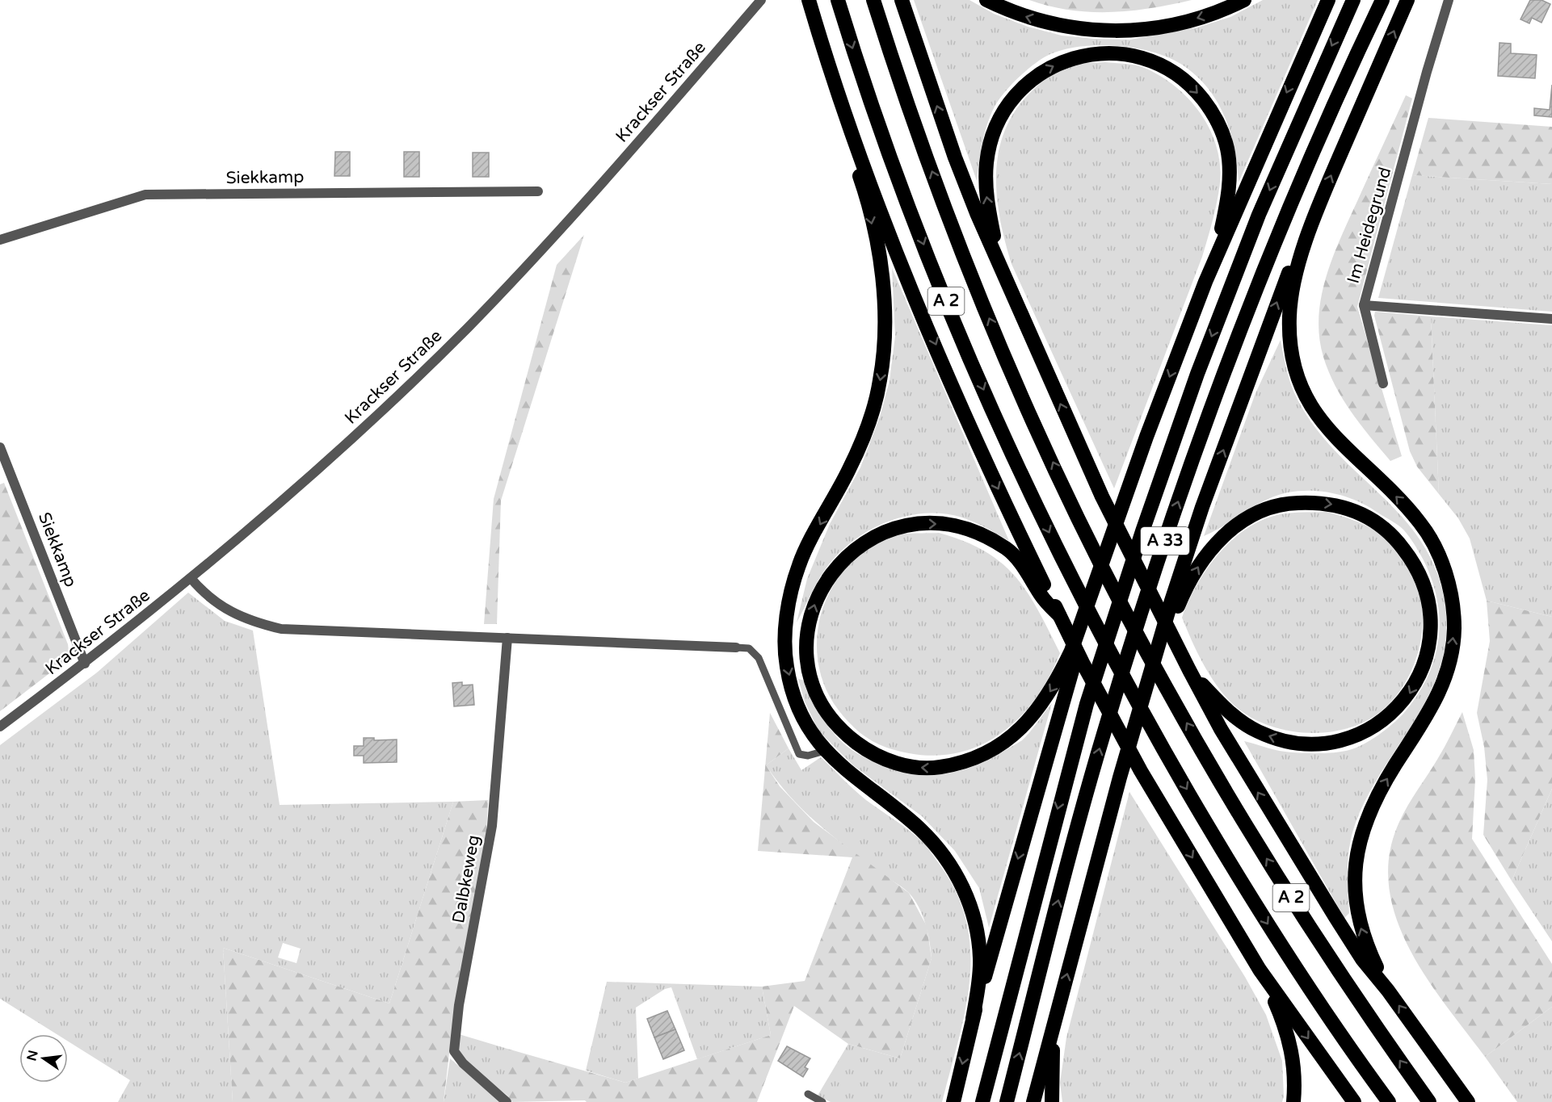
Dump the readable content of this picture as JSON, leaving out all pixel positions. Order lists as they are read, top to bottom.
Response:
{
  "streets": {
    "highway": ["A 2", "A 33"],
    "street": [
      "Krackser Straße",
      "Siekkamp",
      "Im Heidegrund",
      "Dalbkeweg"
    ]
  },
  "crossings": [
    ["Krackser Straße", "Siekkamp"]
  ],
  "north": "left"
}
